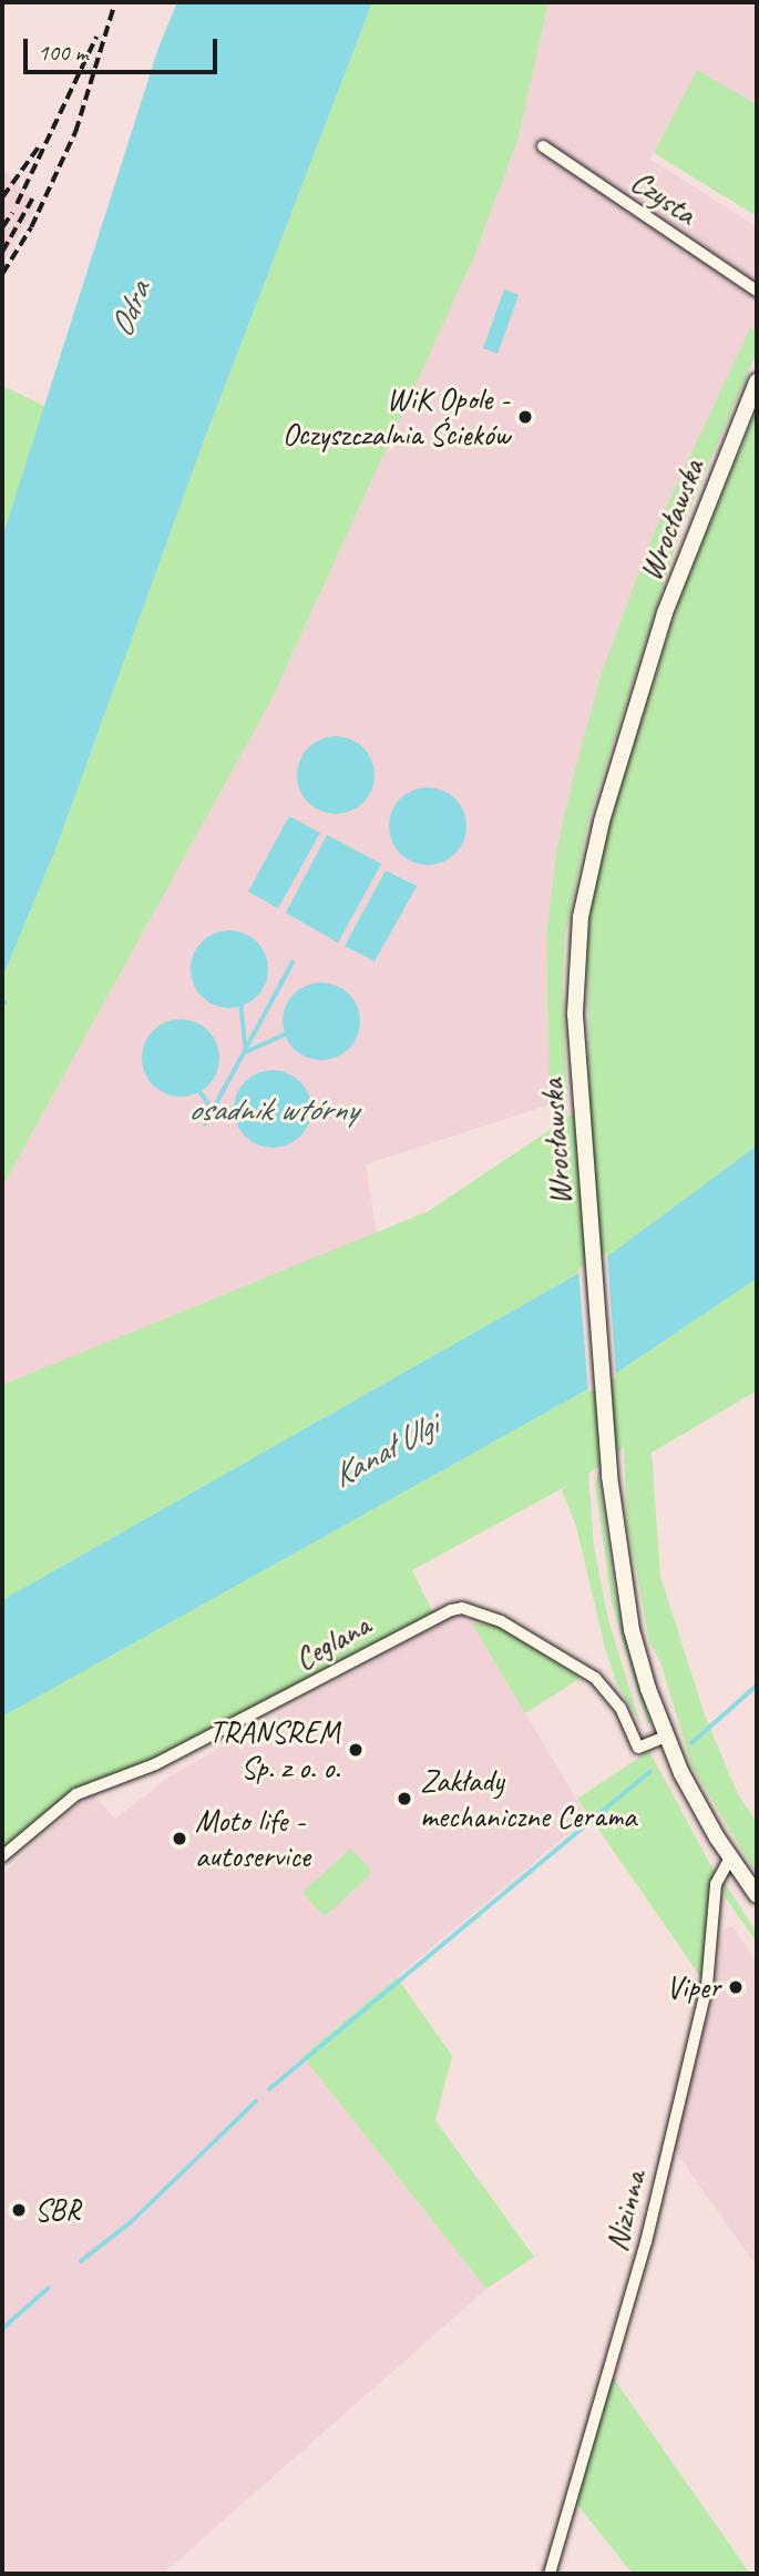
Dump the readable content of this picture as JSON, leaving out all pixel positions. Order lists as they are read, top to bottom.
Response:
{
  "streets": {
    "main road": ["Wrocławska"],
    "street": ["Czysta", "Ceglana", "Nizinna"]
  },
  "crossings": [
    ["Wrocławska", "Ceglana"],
    ["Wrocławska", "Nizinna"]
  ],
  "water": ["Odra", "osadnik wtórny", "Kanał Ulgi"],
  "places": [
    "WiK Opole - Oczyszczalnia Ścieków",
    "TRANSREM Sp. z o. o.",
    "Zakłady mechaniczne Cerama",
    "Moto life - autoservice",
    "Viper",
    "SBR"
  ],
  "scale_bar": "100 m"
}
